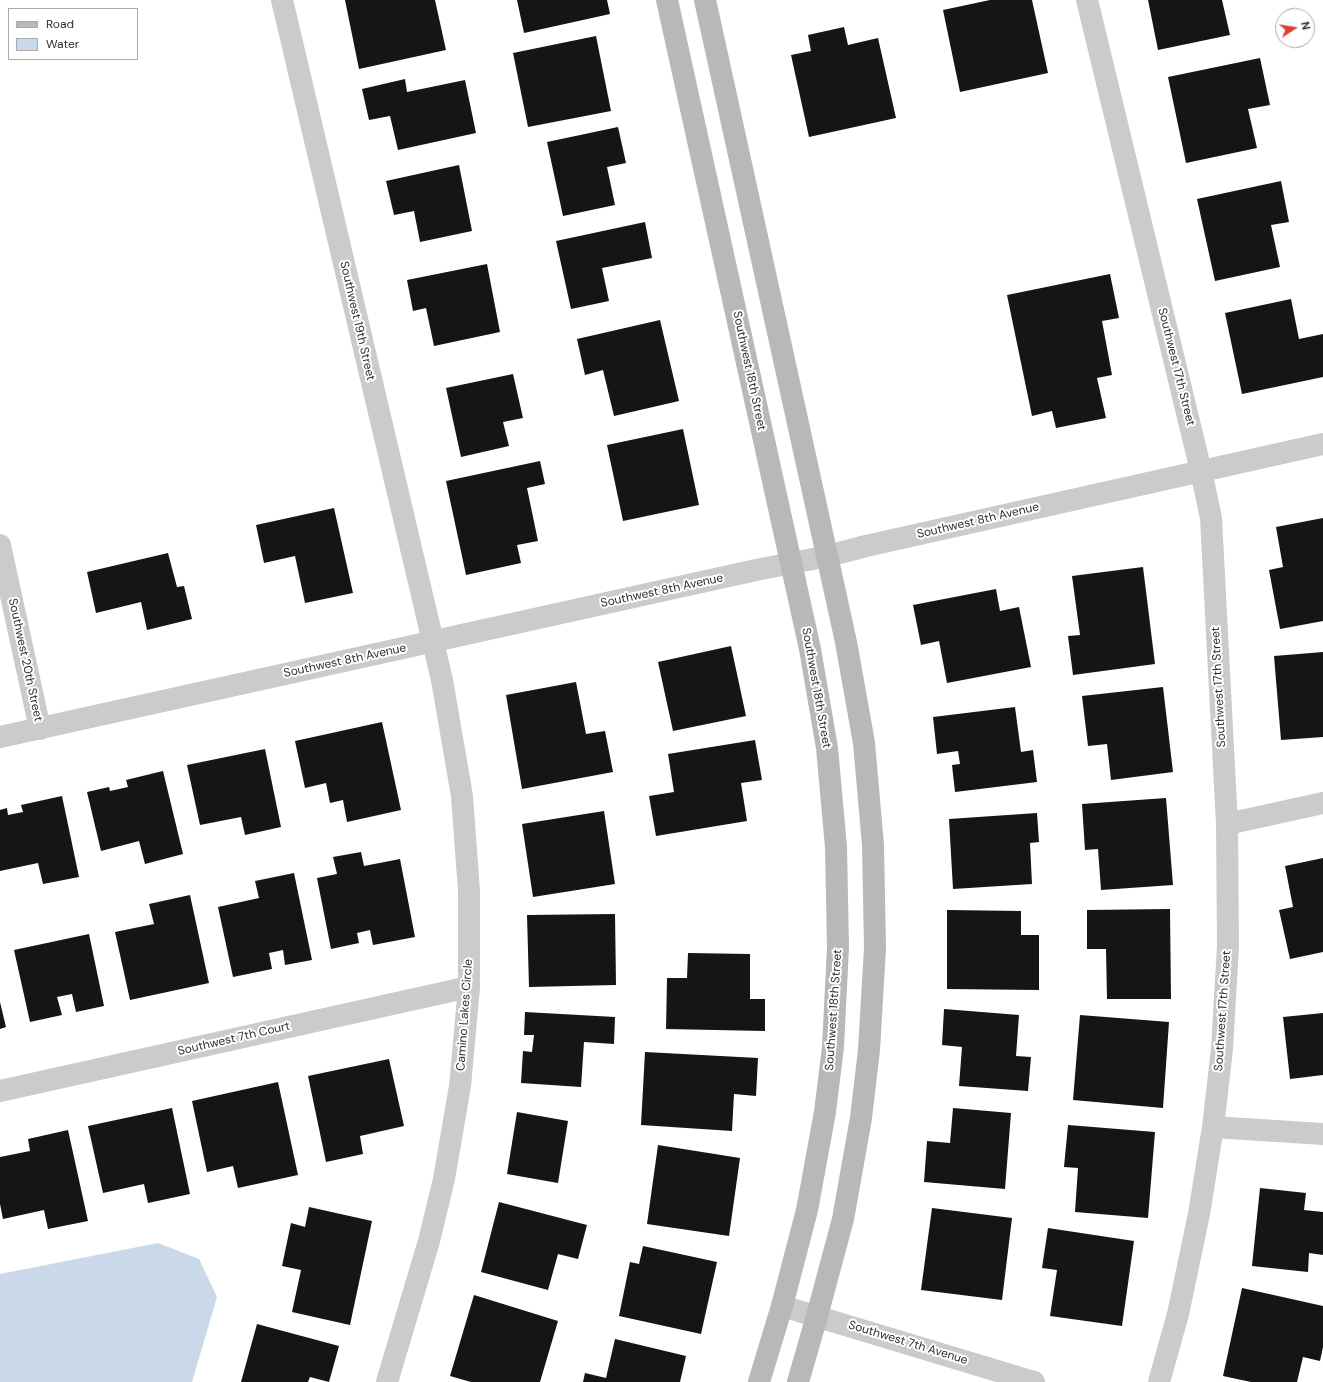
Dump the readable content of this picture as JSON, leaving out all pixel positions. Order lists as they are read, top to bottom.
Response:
{
  "streets": {
    "main road": ["Southwest 18th Street"],
    "street": [
      "Southwest 19th Street",
      "Southwest 17th Street",
      "Southwest 8th Avenue",
      "Southwest 20th Street",
      "Camino Lakes Circle",
      "Southwest 7th Court",
      "Southwest 7th Avenue"
    ]
  },
  "crossings": [
    ["Southwest 19th Street", "Southwest 8th Avenue"],
    ["Southwest 19th Street", "Camino Lakes Circle"],
    ["Southwest 17th Street", "Southwest 8th Avenue"],
    ["Southwest 18th Street", "Southwest 8th Avenue"],
    ["Southwest 18th Street", "Southwest 7th Avenue"],
    ["Southwest 8th Avenue", "Southwest 20th Street"],
    ["Southwest 8th Avenue", "Camino Lakes Circle"],
    ["Camino Lakes Circle", "Southwest 7th Court"]
  ],
  "legend": ["Road", "Water"],
  "north": "right"
}
